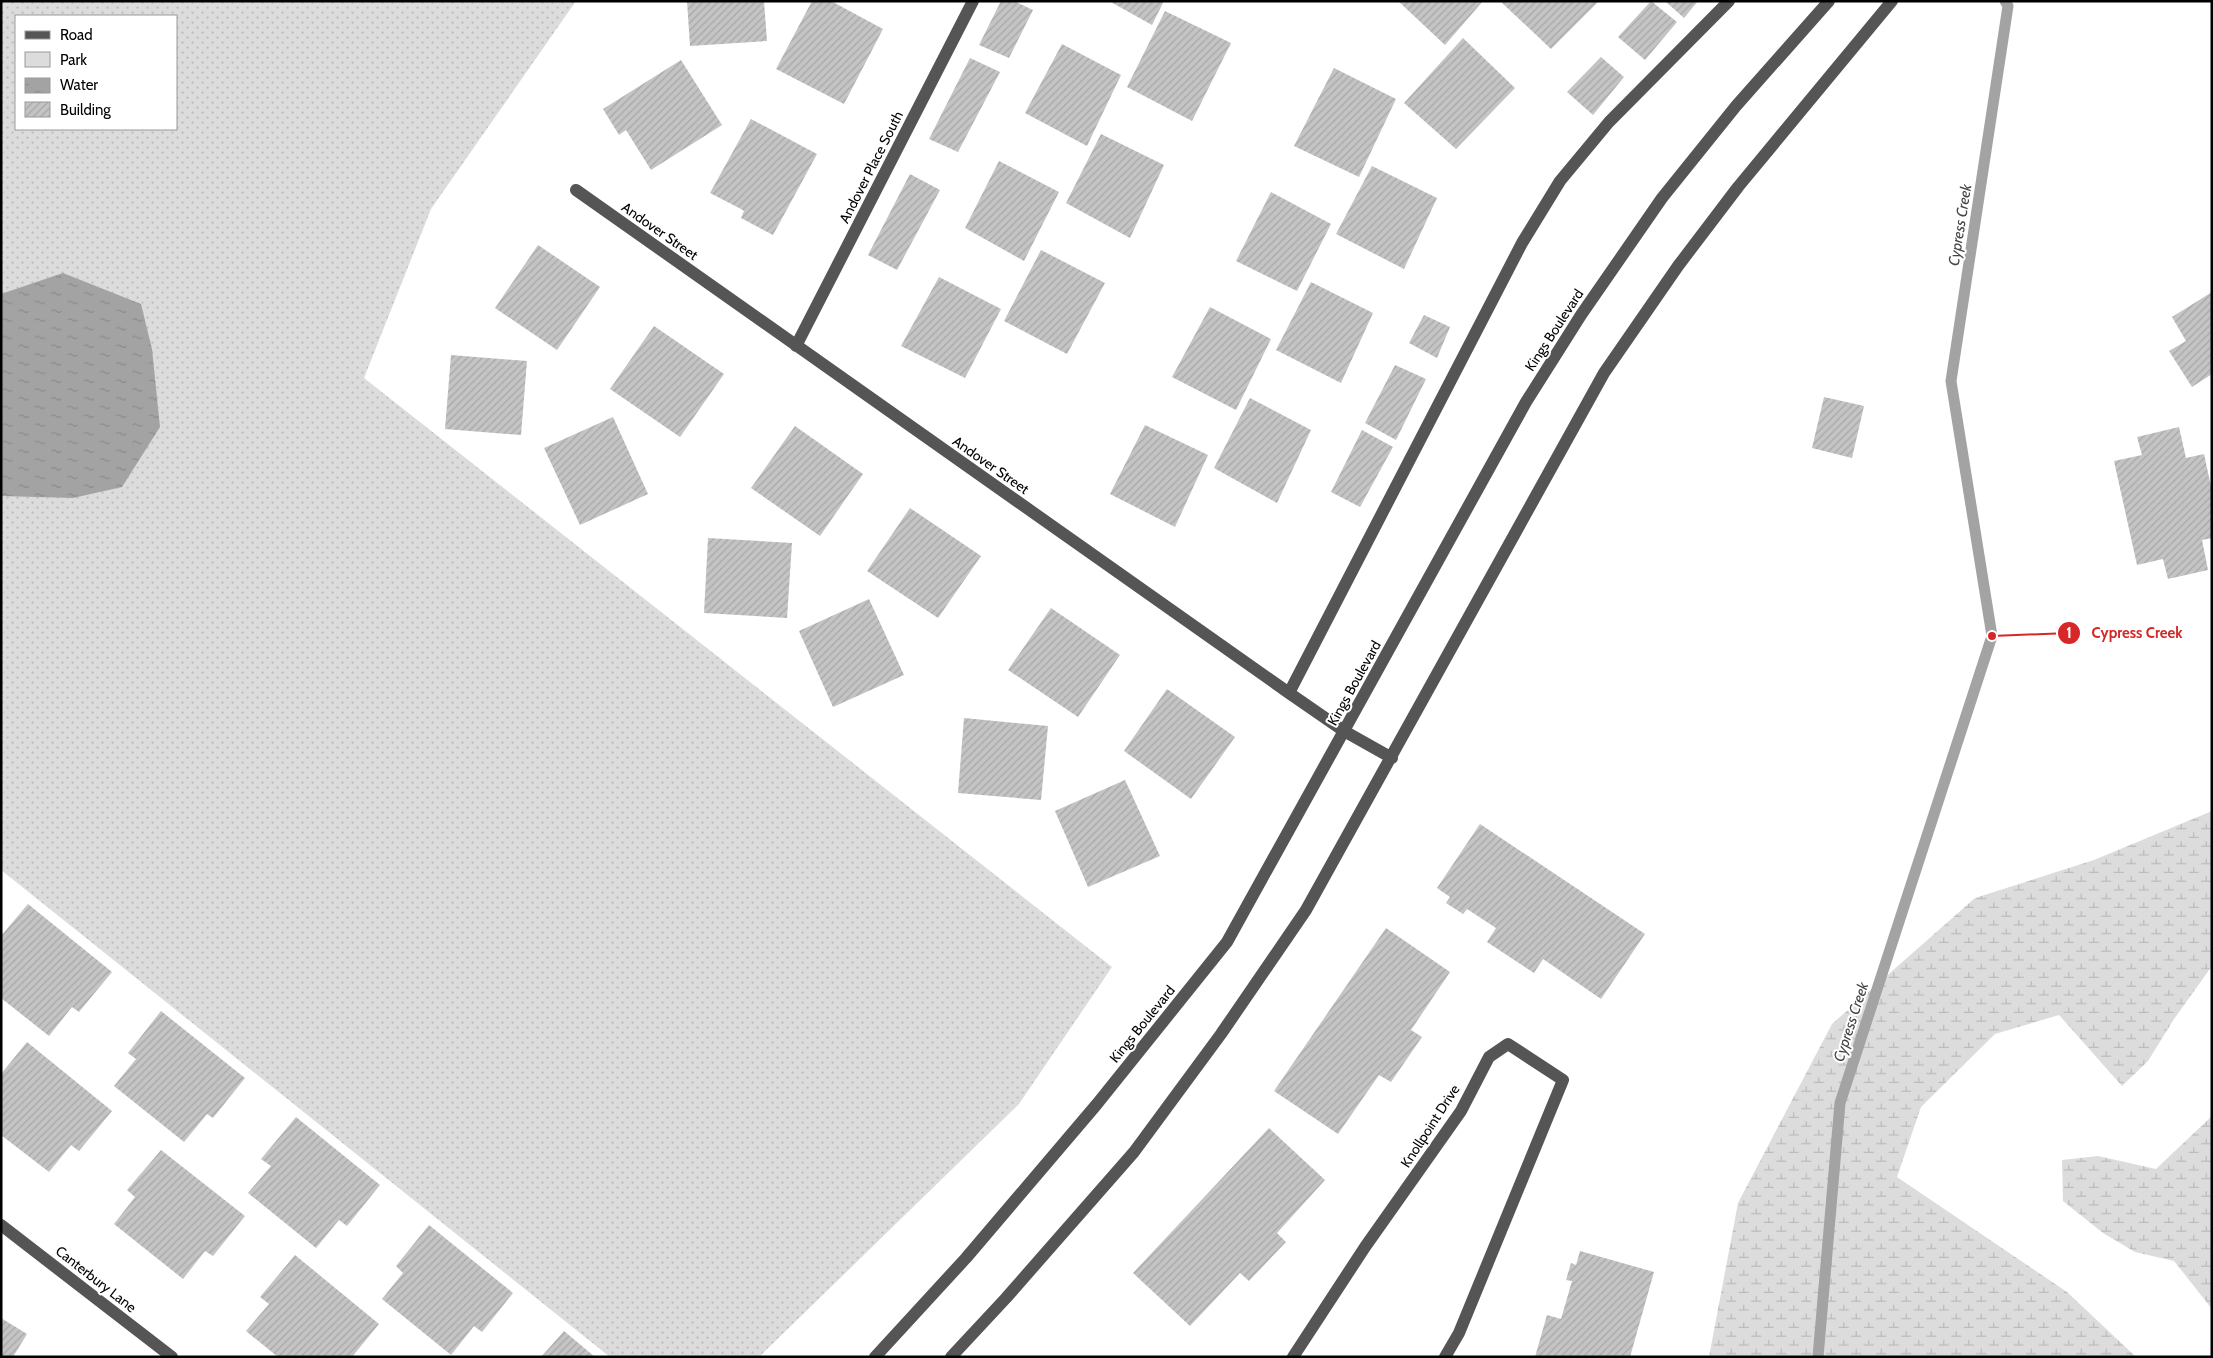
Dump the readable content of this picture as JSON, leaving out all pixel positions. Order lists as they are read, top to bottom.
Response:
{
  "streets": {
    "street": [
      "Andover Place South",
      "Andover Street",
      "Kings Boulevard",
      "Knollpoint Drive",
      "Canterbury Lane"
    ]
  },
  "crossings": [
    ["Andover Place South", "Andover Street"],
    ["Andover Street", "Kings Boulevard"]
  ],
  "water": ["Cypress Creek"],
  "places": ["Cypress Creek"],
  "legend": [
    "Road",
    "Park",
    "Water",
    "Building"
  ]
}
